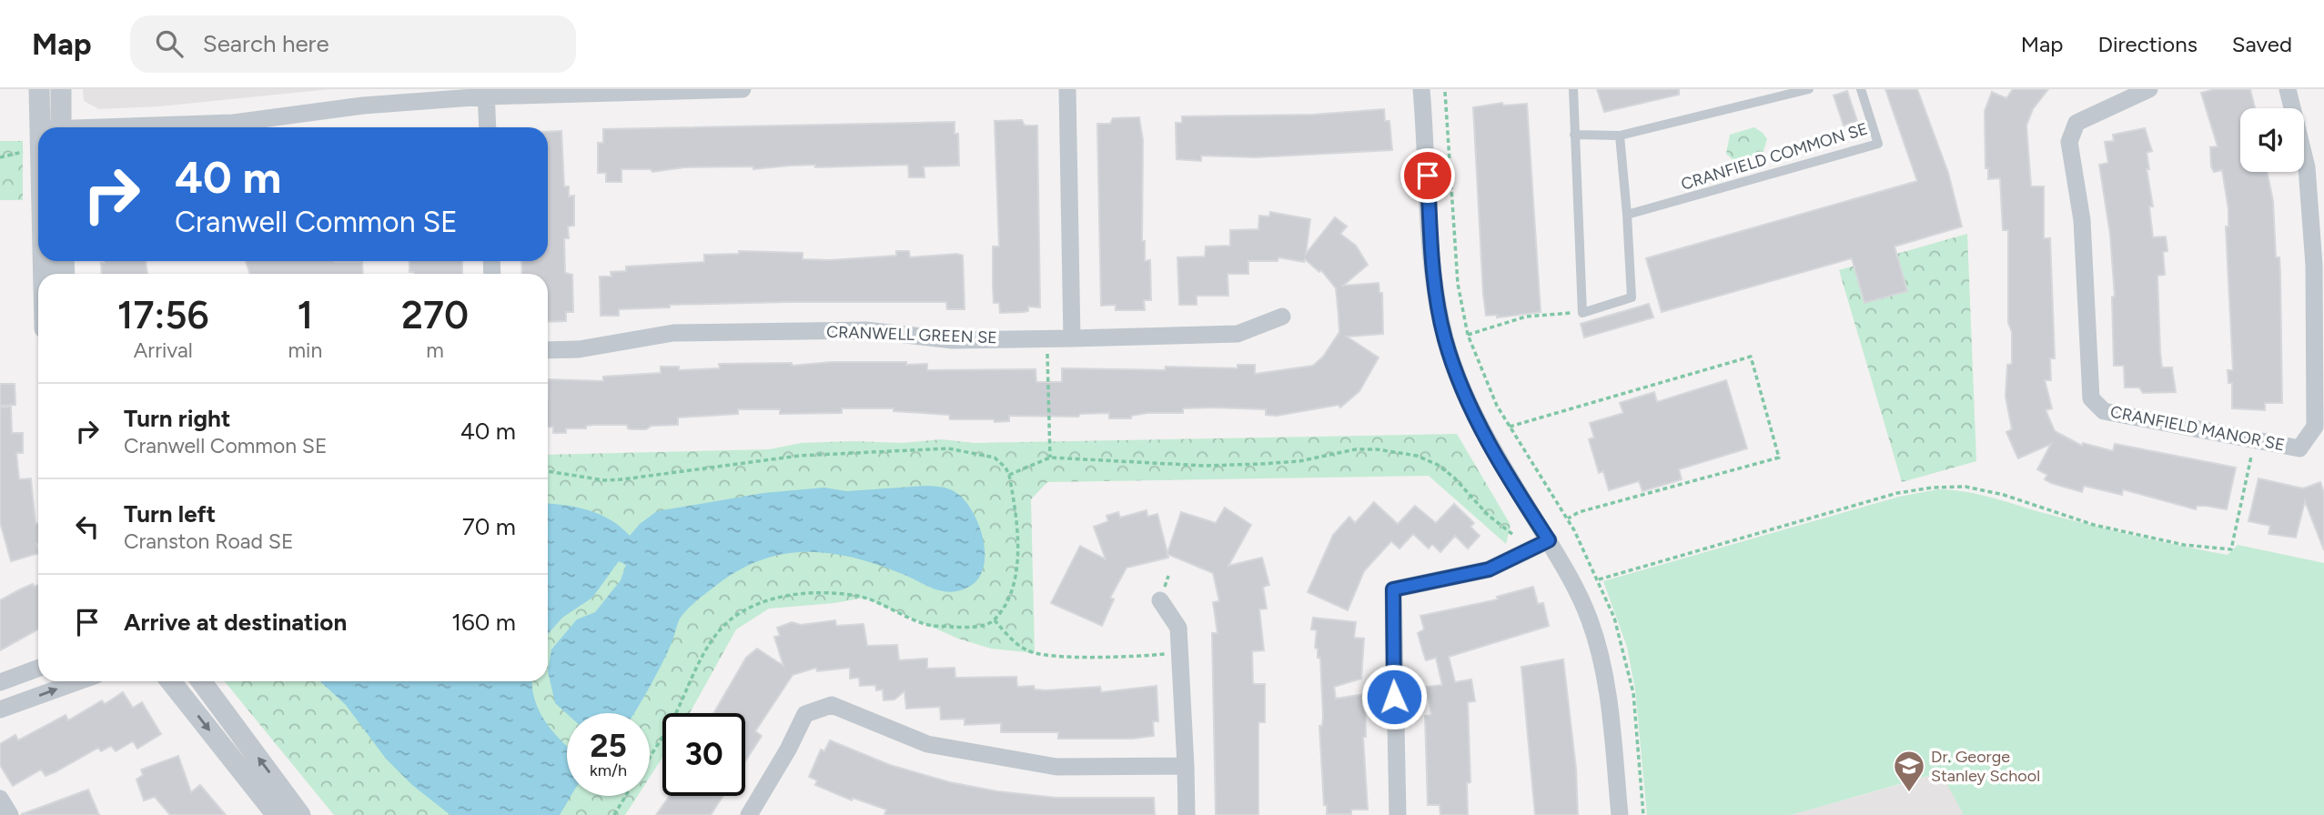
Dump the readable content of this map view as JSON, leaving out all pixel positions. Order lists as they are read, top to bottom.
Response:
{
  "streets": {
    "street": ["CRANWELL GREEN SE", "CRANFIELD MANOR SE"],
    "lane": ["CRANFIELD COMMON SE"]
  },
  "places": {
    "school or university": ["Dr. George Stanley School"]
  },
  "page": {
    "header": "Map",
    "search": "Search here",
    "nav": ["Map", "Directions", "Saved"],
    "turn": ["40 m", "Cranwell Common SE"],
    "eta": [
      "17:56",
      "Arrival",
      "1",
      "min",
      "270",
      "m"
    ],
    "list": [
      {
        "name": "Turn right",
        "note": "Cranwell Common SE",
        "value": "40 m"
      },
      {
        "name": "Turn left",
        "note": "Cranston Road SE",
        "value": "70 m"
      },
      {
        "name": "Arrive at destination",
        "value": "160 m"
      }
    ],
    "speed": "25 km/h",
    "limit": "30"
  }
}
